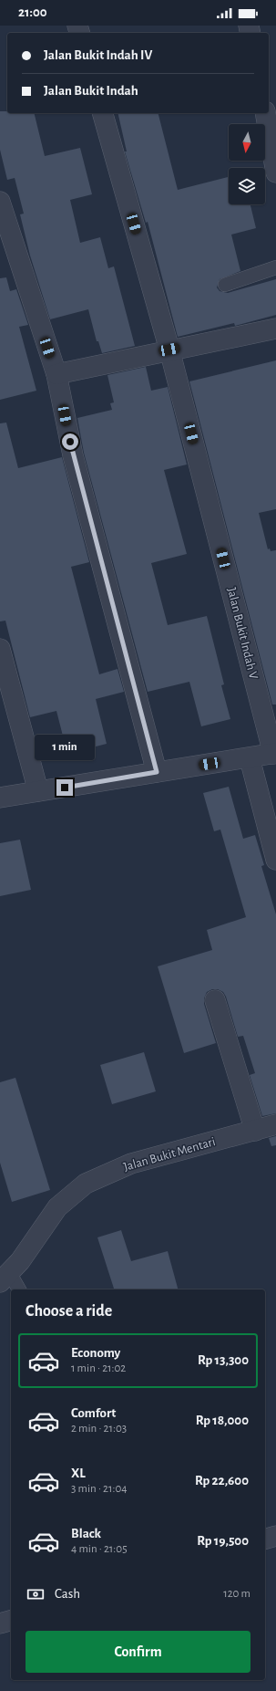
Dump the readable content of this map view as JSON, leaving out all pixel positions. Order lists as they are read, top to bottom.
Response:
{
  "streets": {
    "street": ["Jalan Bukit Indah V", "Jalan Bukit Mentari"]
  },
  "north": "bottom",
  "page": {
    "status": "21:00",
    "banner": ["Jalan Bukit Indah IV", "Jalan Bukit Indah"],
    "bubble": "1 min",
    "heading": "Choose a ride",
    "list": [
      {
        "name": "Economy",
        "note": "1 min · 21:02",
        "value": "Rp 13,300"
      },
      {
        "name": "Comfort",
        "note": "2 min · 21:03",
        "value": "Rp 18,000"
      },
      {
        "name": "XL",
        "note": "3 min · 21:04",
        "value": "Rp 22,600"
      },
      {
        "name": "Black",
        "note": "4 min · 21:05",
        "value": "Rp 19,500"
      }
    ],
    "pay": ["Cash", "120 m"],
    "buttons": "Confirm"
  }
}
